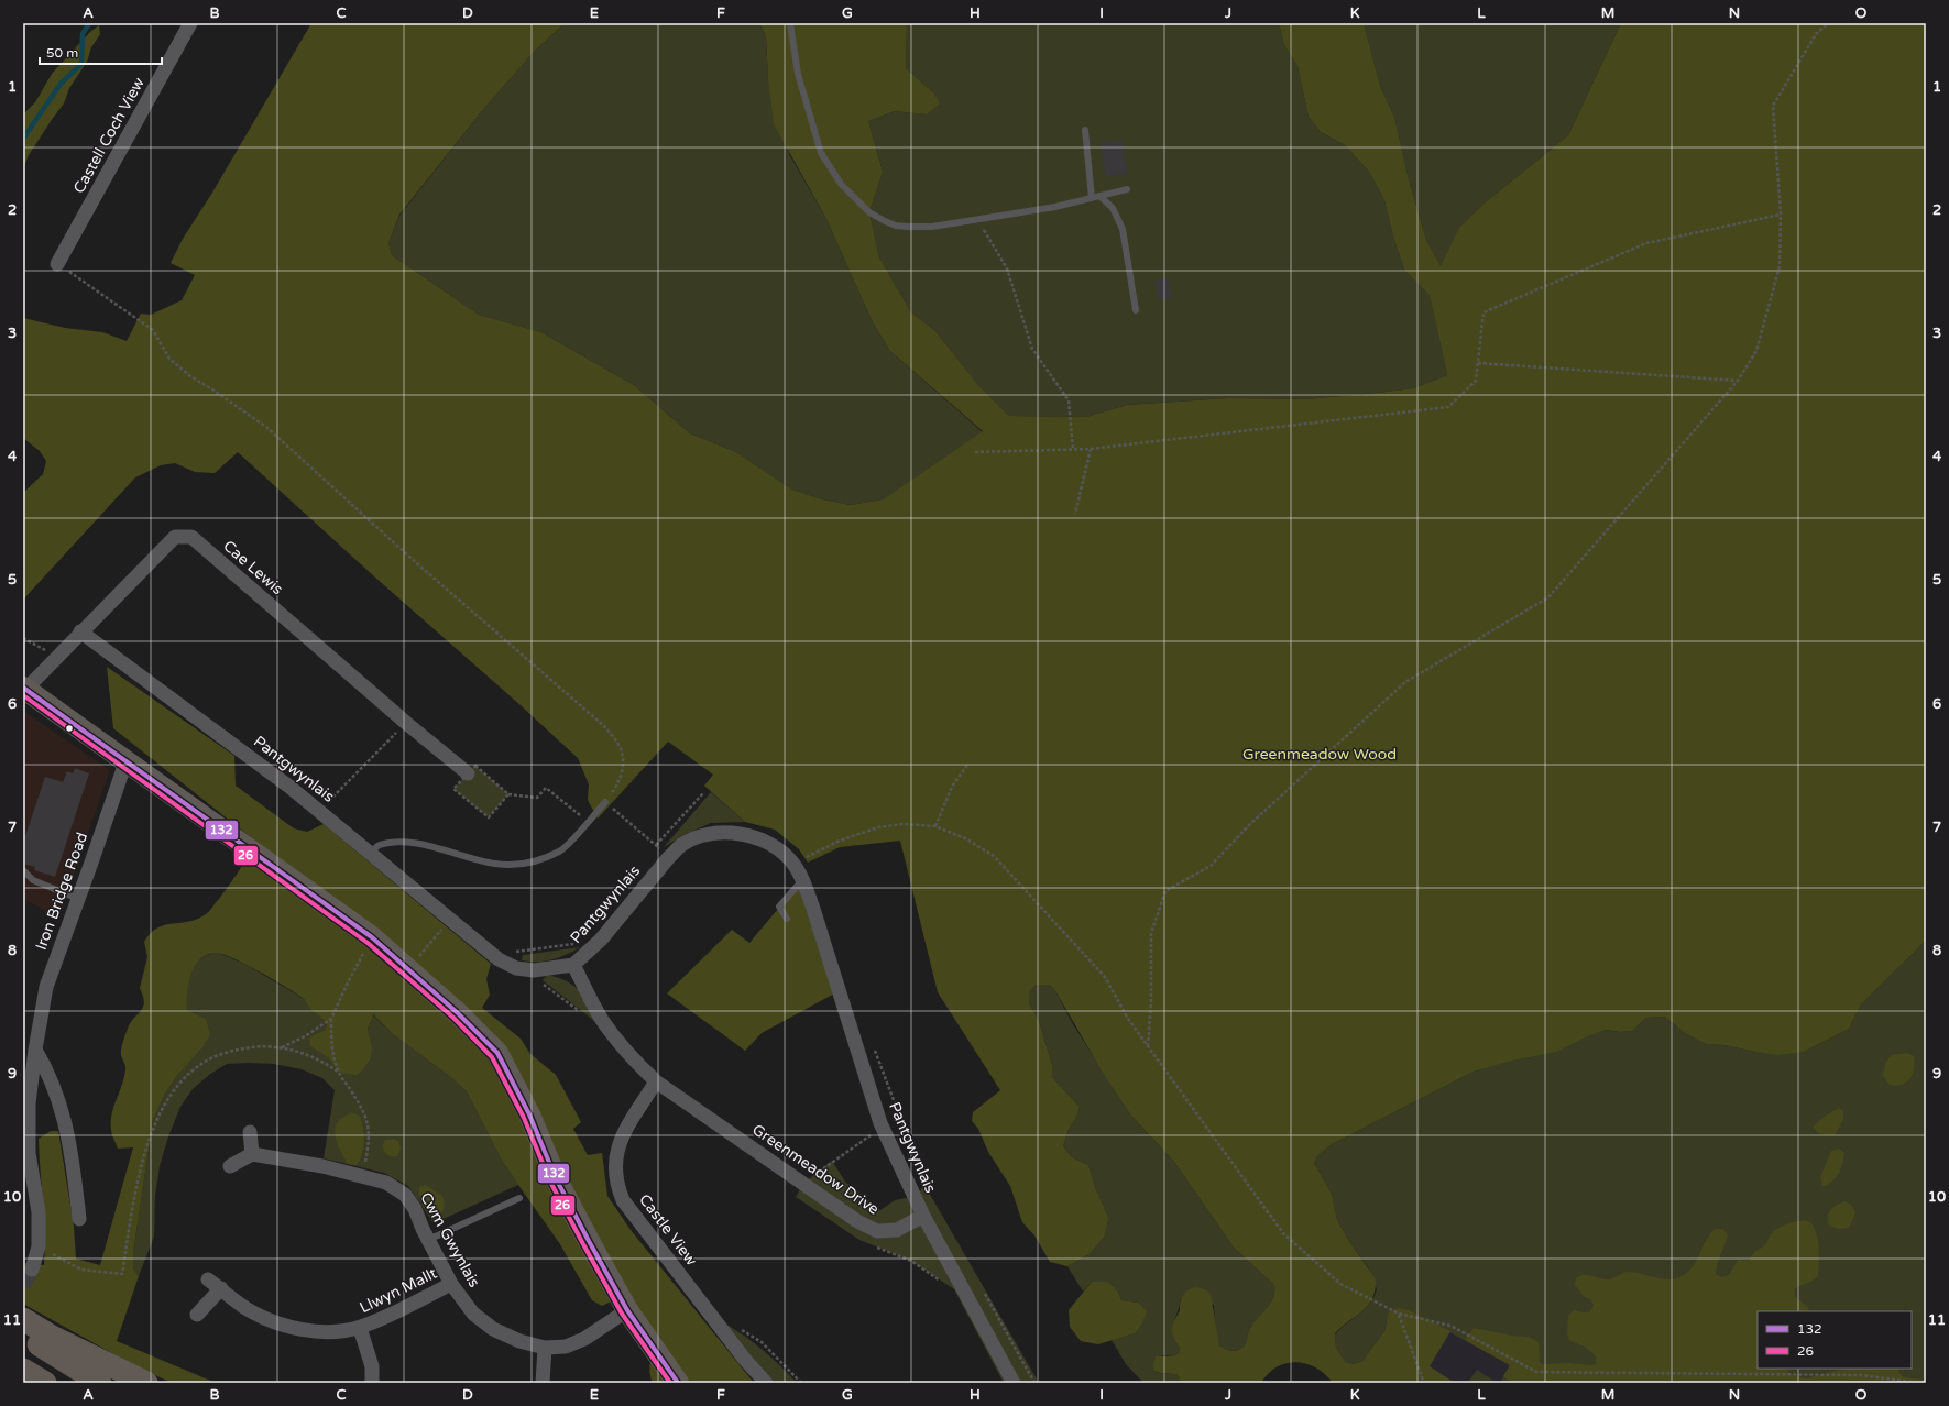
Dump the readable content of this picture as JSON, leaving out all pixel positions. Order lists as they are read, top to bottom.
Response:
{
  "streets": {
    "street": [
      "Castell Coch View",
      "Cae Lewis",
      "Pantgwynlais",
      "Iron Bridge Road",
      "Greenmeadow Drive",
      "Castle View",
      "Cwm Gwynlais",
      "Llwyn Mallt"
    ]
  },
  "crossings": [
    ["Cae Lewis", "Pantgwynlais"],
    ["Pantgwynlais", "Greenmeadow Drive"],
    ["Greenmeadow Drive", "Castle View"],
    ["Cwm Gwynlais", "Llwyn Mallt"]
  ],
  "parks": ["Greenmeadow Wood"],
  "lines": ["transit line 132", "transit line 26"],
  "legend": ["132", "26"],
  "scale_bar": "50 m",
  "grid": {
    "columns": [
      "A",
      "B",
      "C",
      "D",
      "E",
      "F",
      "G",
      "H",
      "I",
      "J",
      "K",
      "L",
      "M",
      "N",
      "O"
    ],
    "rows": [
      "1",
      "2",
      "3",
      "4",
      "5",
      "6",
      "7",
      "8",
      "9",
      "10",
      "11"
    ]
  }
}
